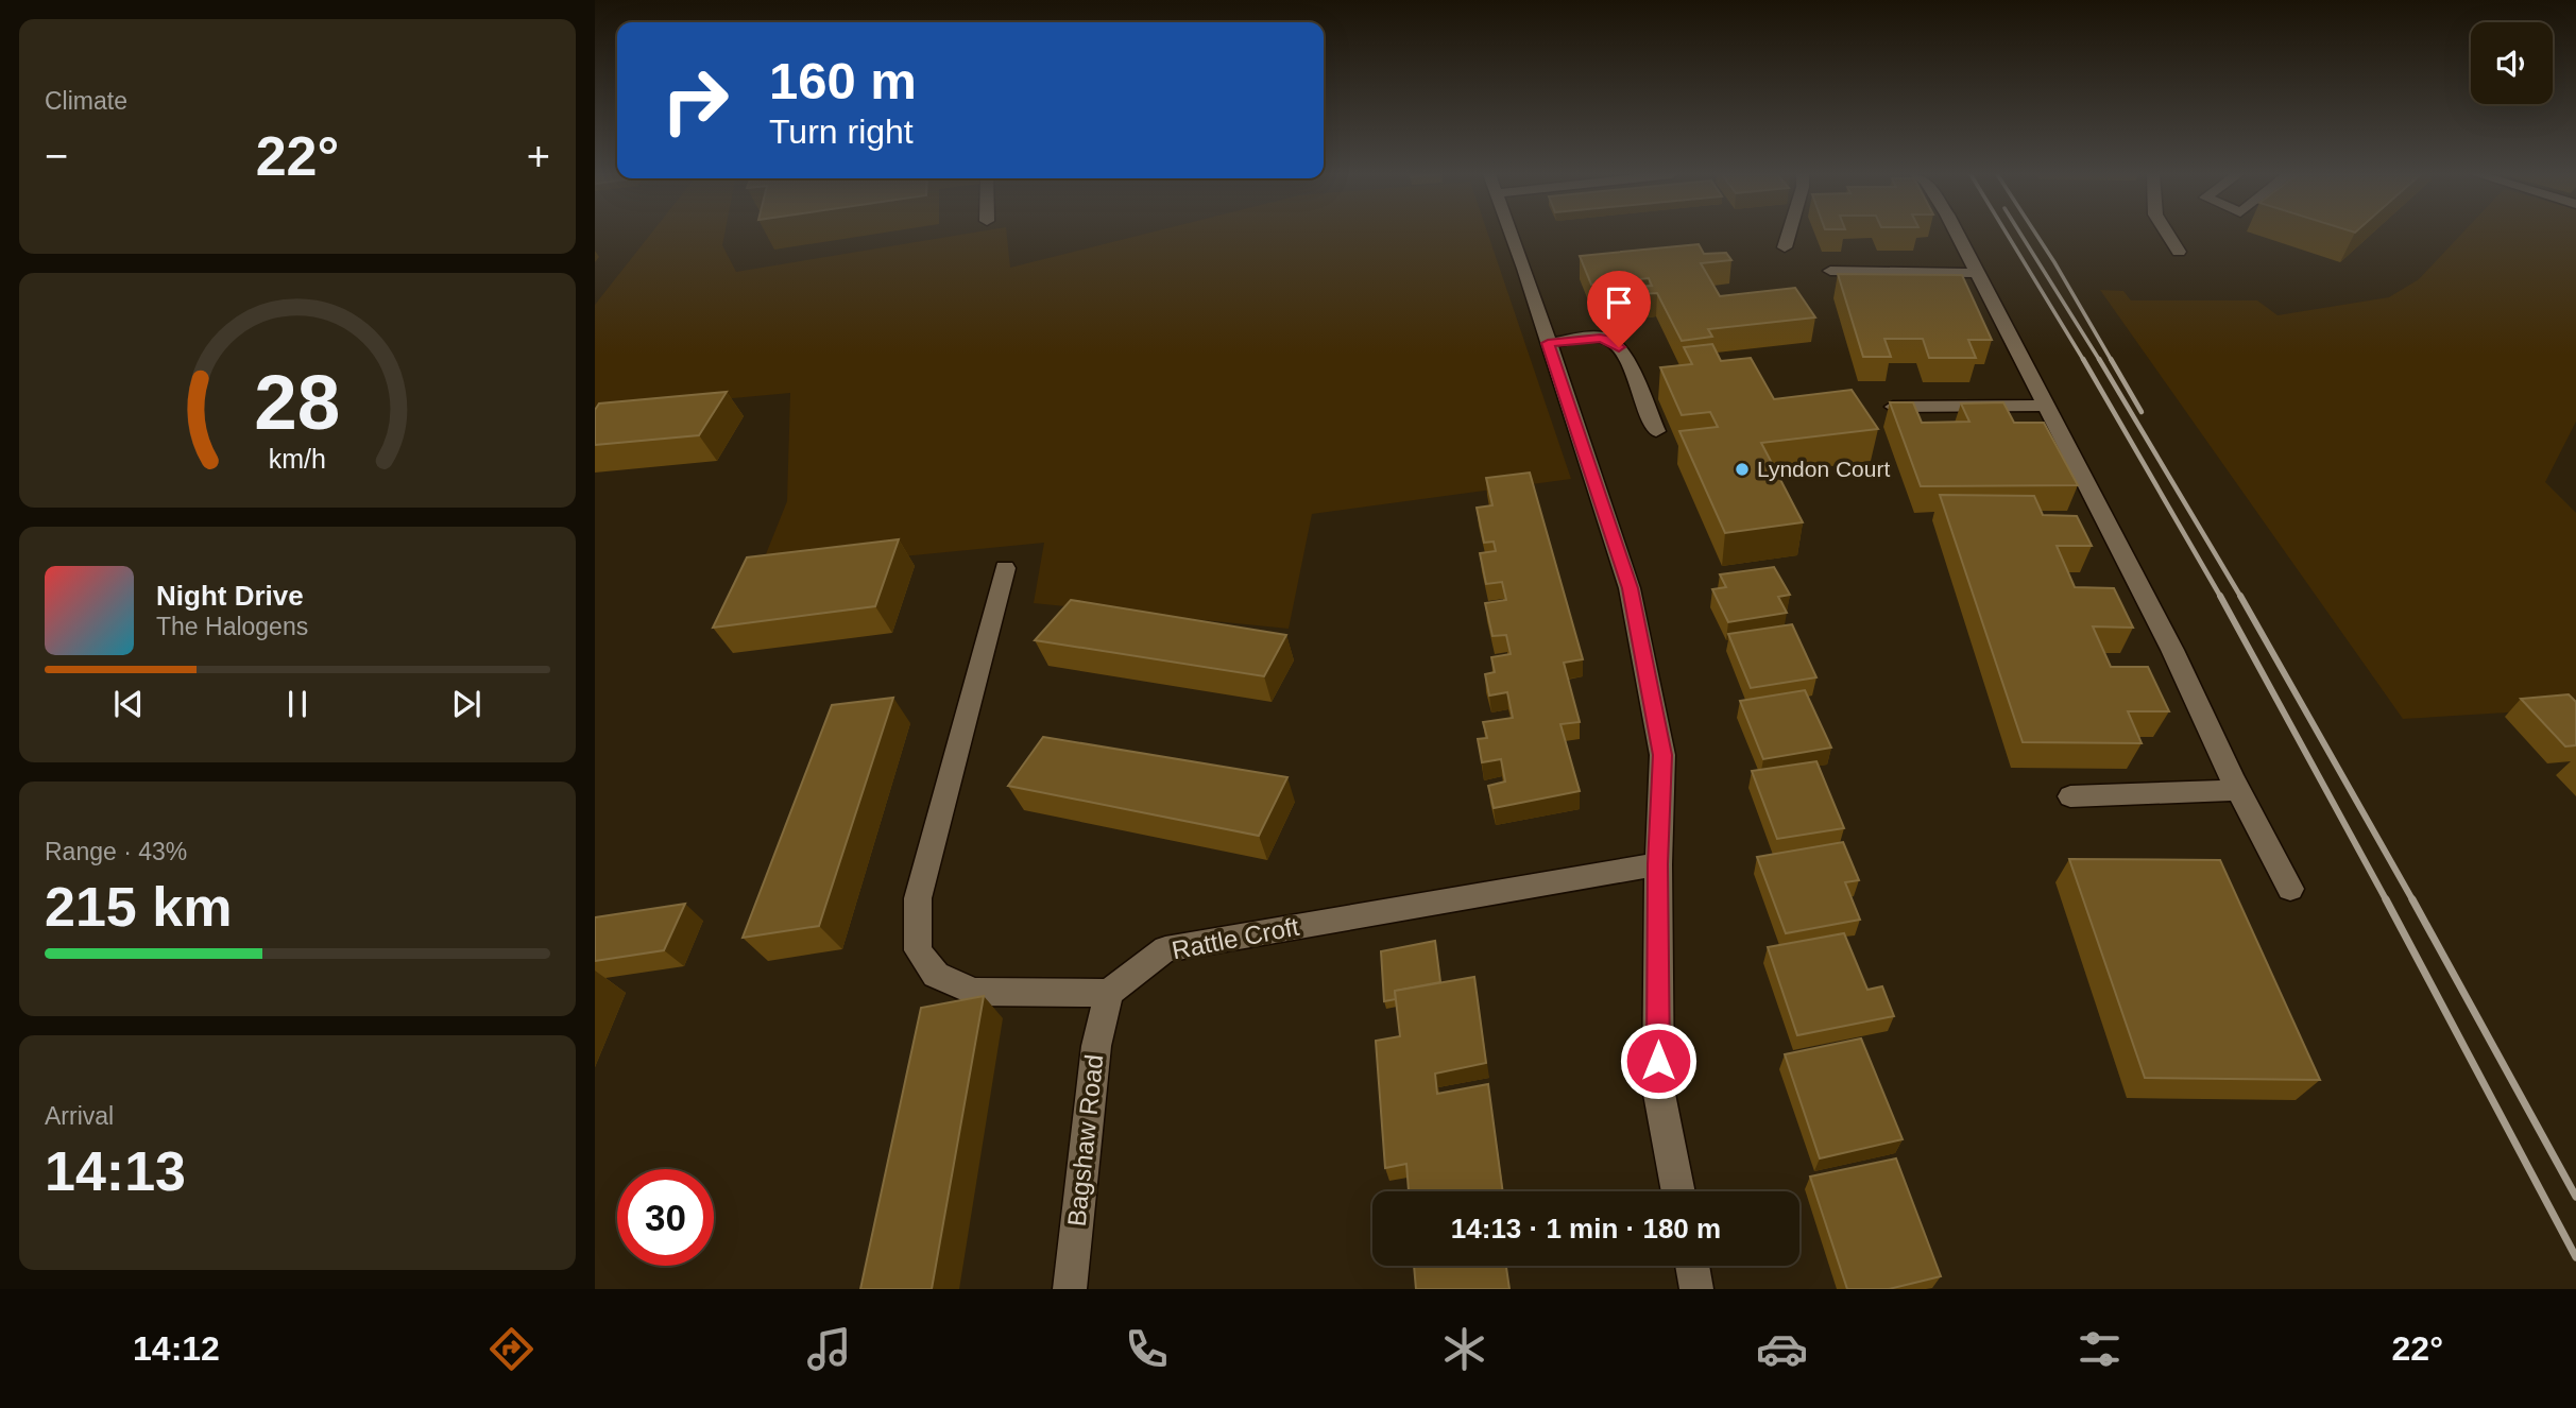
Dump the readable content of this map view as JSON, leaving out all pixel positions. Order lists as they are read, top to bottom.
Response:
{
  "streets": {
    "street": ["Rattle Croft", "Bagshaw Road"]
  },
  "crossings": [
    ["Rattle Croft", "Bagshaw Road"]
  ],
  "places": ["Lyndon Court"],
  "page": {
    "tile": [
      "Climate",
      ["Range · 43%", "215 km"],
      ["Arrival", "14:13"]
    ],
    "turn": ["160 m", "Turn right"],
    "heat": ["−", "22°", "+"],
    "song": ["Night Drive", "The Halogens"],
    "limit": "30",
    "trip": "14:13 · 1 min · 180 m",
    "tabs": ["14:12", "22°"],
    "gauge": ["28", "km/h"]
  }
}
